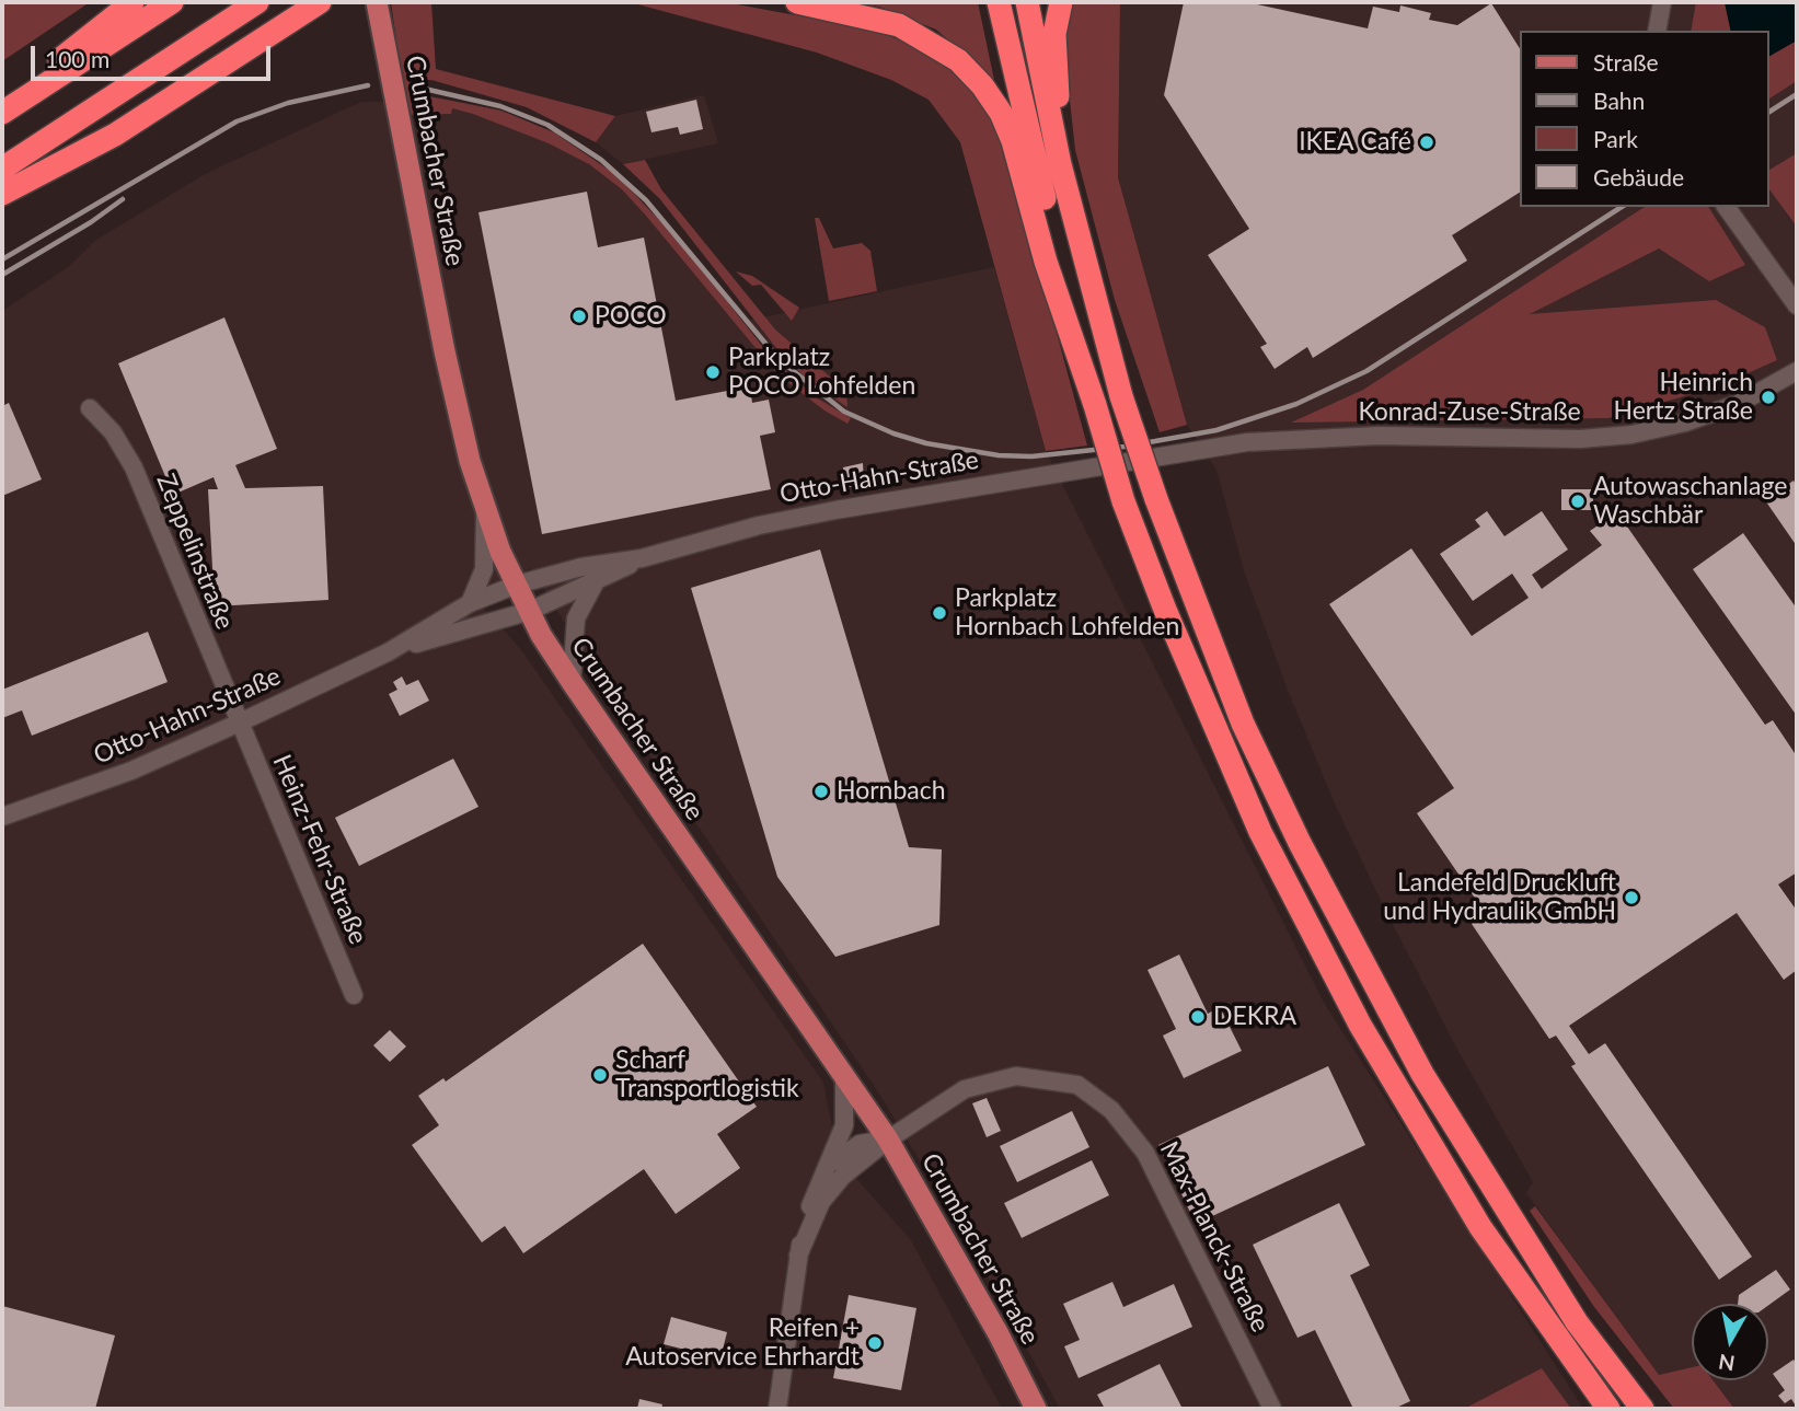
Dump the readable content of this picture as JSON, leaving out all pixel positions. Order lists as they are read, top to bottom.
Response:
{
  "streets": {
    "main road": ["Crumbacher Straße"],
    "street": [
      "Konrad-Zuse-Straße",
      "Otto-Hahn-Straße",
      "Zeppelinstraße",
      "Heinz-Fehr-Straße",
      "Max-Planck-Straße"
    ]
  },
  "crossings": [
    ["Crumbacher Straße", "Otto-Hahn-Straße"],
    ["Crumbacher Straße", "Max-Planck-Straße"],
    ["Konrad-Zuse-Straße", "Otto-Hahn-Straße"],
    ["Otto-Hahn-Straße", "Zeppelinstraße"],
    ["Otto-Hahn-Straße", "Heinz-Fehr-Straße"],
    ["Zeppelinstraße", "Heinz-Fehr-Straße"]
  ],
  "places": [
    "IKEA Café",
    "POCO",
    "Parkplatz POCO Lohfelden",
    "Heinrich Hertz Straße",
    "Autowaschanlage Waschbär",
    "Parkplatz Hornbach Lohfelden",
    "Hornbach",
    "Landefeld Druckluft und Hydraulik GmbH",
    "DEKRA",
    "Scharf Transportlogistik",
    "Reifen + Autoservice Ehrhardt"
  ],
  "legend": [
    "Straße",
    "Bahn",
    "Park",
    "Gebäude"
  ],
  "scale_bar": "100 m",
  "north": "bottom"
}
